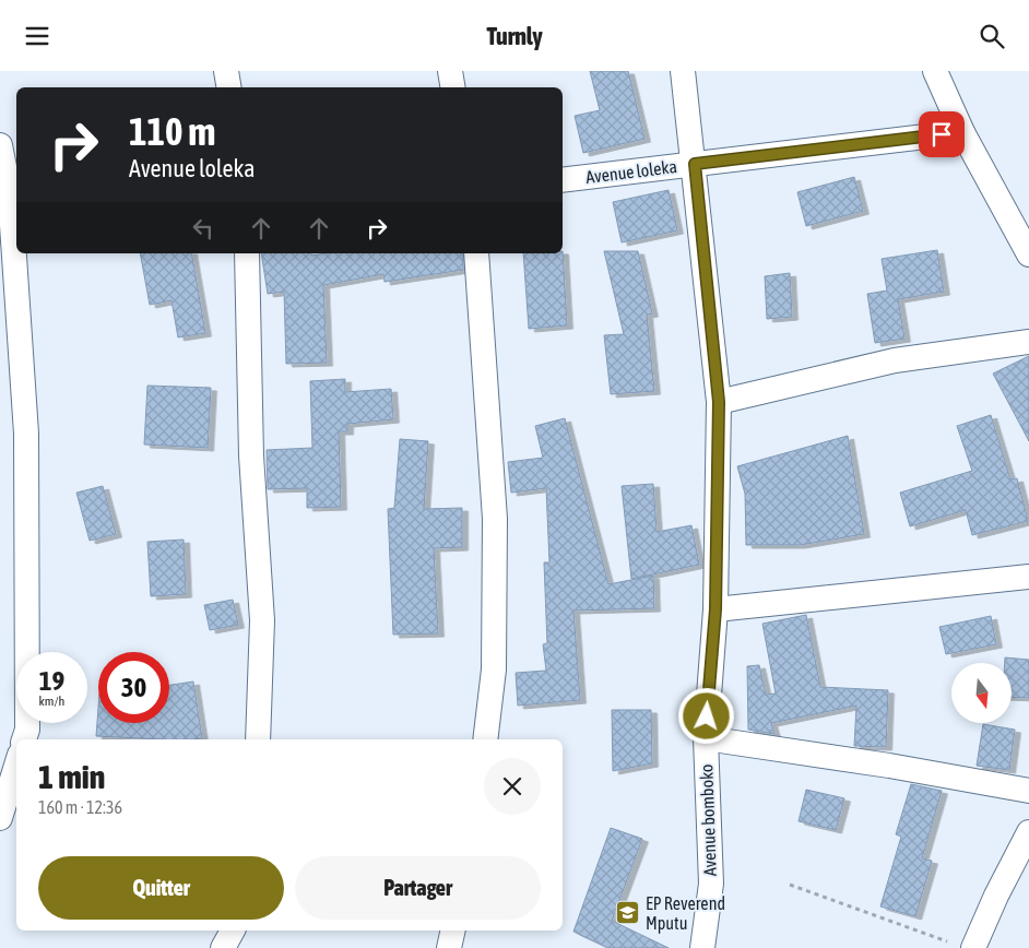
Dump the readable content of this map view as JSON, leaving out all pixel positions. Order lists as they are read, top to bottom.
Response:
{
  "streets": {
    "street": ["Avenue loleka", "Avenue bomboko"]
  },
  "crossings": [
    ["Avenue loleka", "Avenue bomboko"]
  ],
  "places": {
    "school or university": ["EP Reverend Mputu"]
  },
  "north": "bottom",
  "page": {
    "header": "Turnly",
    "turn": ["110 m", "Avenue loleka"],
    "speed": "19 km/h",
    "limit": "30",
    "heading": ["1 min", "160 m · 12:36"],
    "buttons": ["Quitter", "Partager"]
  }
}
